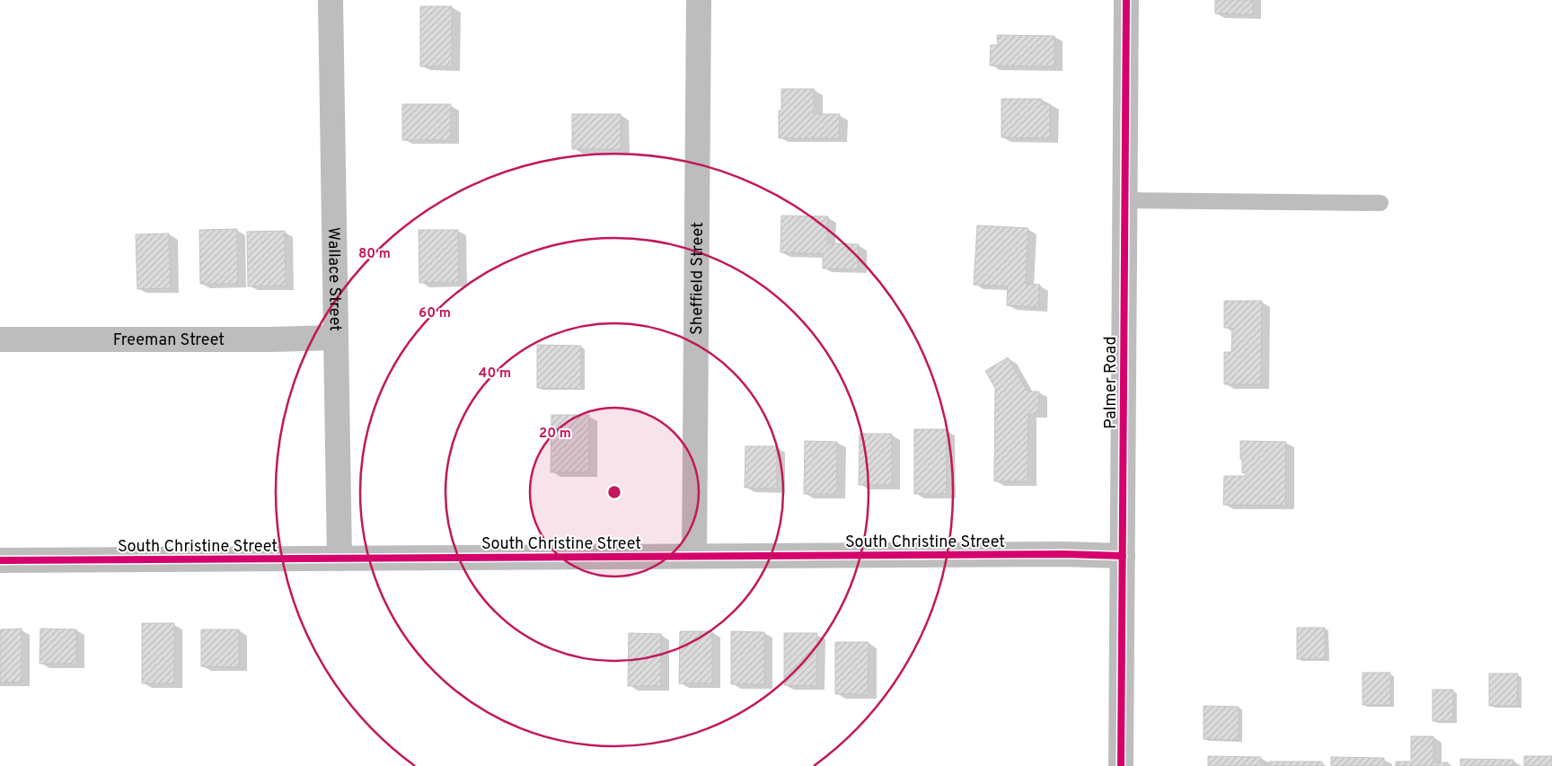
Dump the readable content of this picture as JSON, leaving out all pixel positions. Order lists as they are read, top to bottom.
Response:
{
  "streets": {
    "street": [
      "Sheffield Street",
      "Wallace Street",
      "Freeman Street",
      "Palmer Road",
      "South Christine Street"
    ]
  },
  "crossings": [
    ["Sheffield Street", "South Christine Street"],
    ["Wallace Street", "Freeman Street"],
    ["Wallace Street", "South Christine Street"],
    ["Palmer Road", "South Christine Street"]
  ],
  "rings": [
    "80 m",
    "60 m",
    "40 m",
    "20 m"
  ]
}
